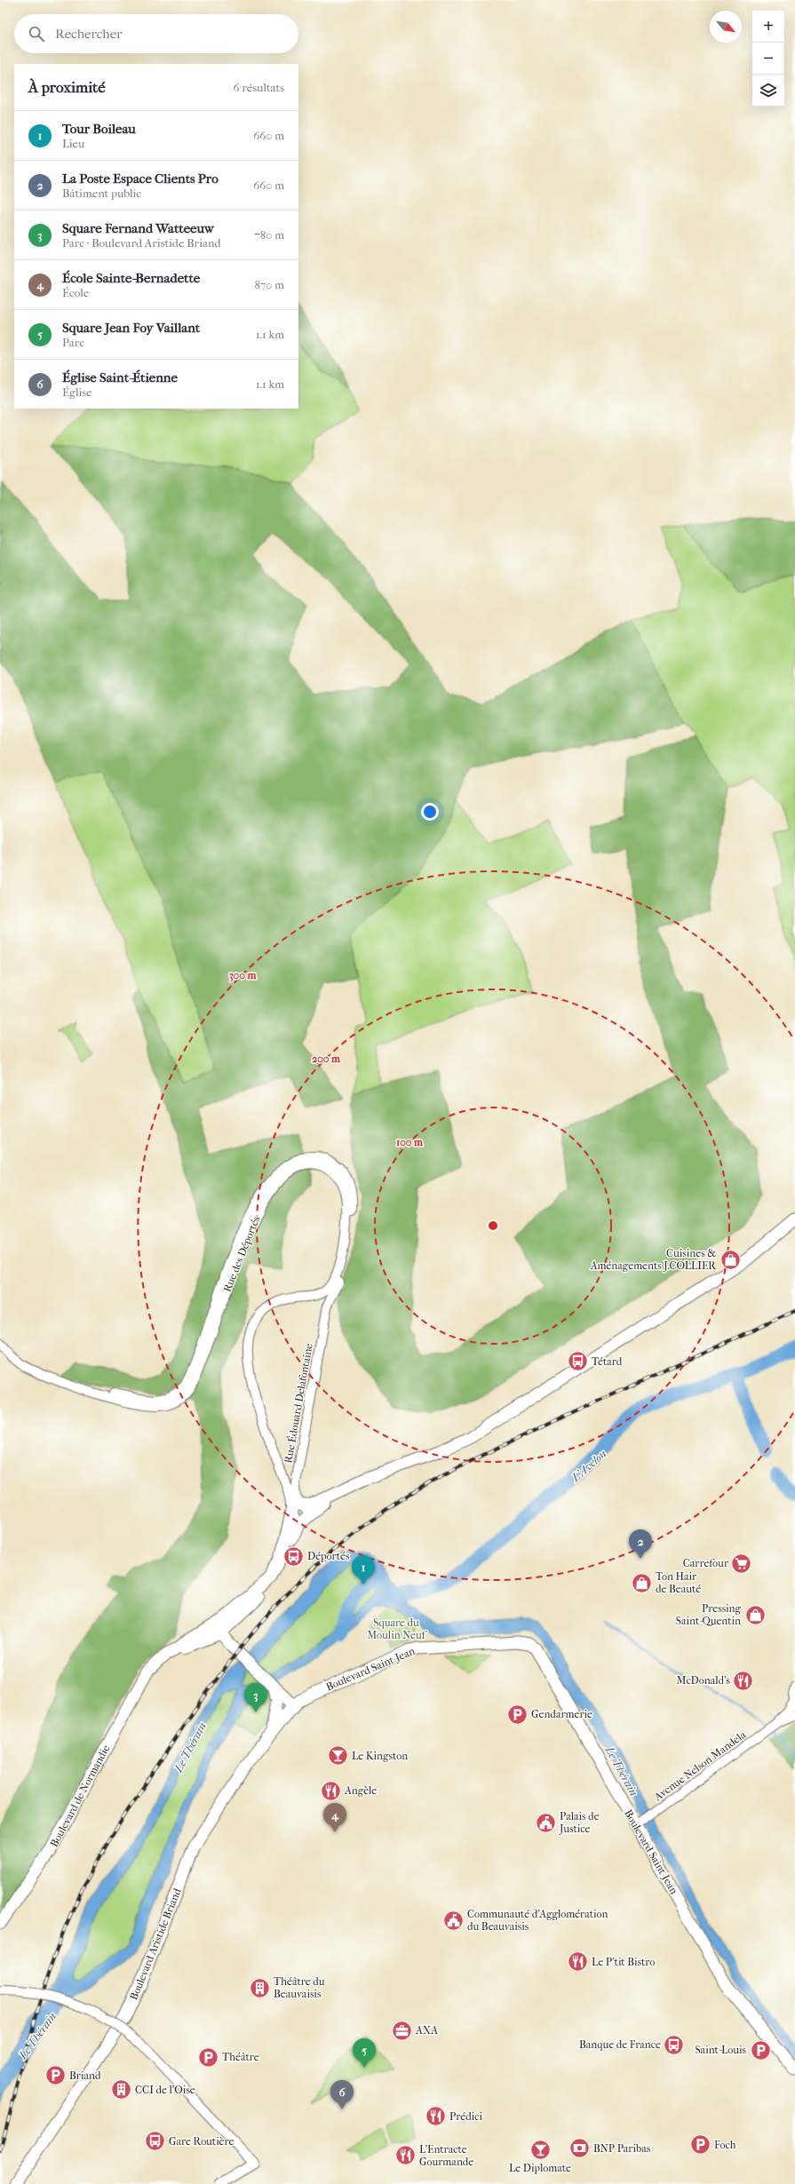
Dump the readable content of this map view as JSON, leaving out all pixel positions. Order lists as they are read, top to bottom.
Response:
{
  "streets": {
    "main road": [
      "Rue des Déportés",
      "Boulevard Saint-Jean",
      "Boulevard de Normandie",
      "Boulevard Aristide Briand"
    ],
    "street": ["Rue Édouard Delafontaine", "Avenue Nelson Mandela"]
  },
  "crossings": [
    ["Rue des Déportés", "Rue Édouard Delafontaine"],
    ["Rue des Déportés", "Boulevard de Normandie"],
    ["Boulevard Saint-Jean", "Avenue Nelson Mandela"],
    ["Boulevard Saint-Jean", "Boulevard Aristide Briand"]
  ],
  "water": ["L'Avelon", "Le Thérain"],
  "parks": ["Square du Moulin Neuf"],
  "places": {
    "shop": ["Cuisines & Aménagements J.COLLIER", "Ton Hair de Beauté", "Pressing Saint-Quentin"],
    "bus stop": [
      "Tétard",
      "Déportés",
      "Banque de France",
      "Gare Routière"
    ],
    "supermarket": ["Carrefour"],
    "restaurant": [
      "McDonald's",
      "Angèle",
      "Le P'tit Bistro",
      "Prédici",
      "L'Entracte Gourmande"
    ],
    "parking": [
      "Gendarmerie",
      "Saint-Louis",
      "Théâtre",
      "Briand",
      "Foch"
    ],
    "bar": ["Le Kingston", "Le Diplomate"],
    "public building": ["Palais de Justice", "Communauté d'Agglomération du Beauvaisis"],
    "building": ["Théâtre du Beauvaisis", "CCI de l'Oise"],
    "office": ["AXA"],
    "bank": ["BNP Paribas"]
  },
  "north": "bottom right",
  "page": {
    "map_buttons": ["+", "−"],
    "search": "Rechercher",
    "heading": ["À proximité", "6 résultats"],
    "list": [
      {
        "mark": "1",
        "name": "Tour Boileau",
        "note": "Lieu",
        "value": "660 m"
      },
      {
        "mark": "2",
        "name": "La Poste Espace Clients Pro",
        "note": "Bâtiment public",
        "value": "660 m"
      },
      {
        "mark": "3",
        "name": "Square Fernand Watteeuw",
        "note": "Parc · Boulevard Aristide Briand",
        "value": "780 m"
      },
      {
        "mark": "4",
        "name": "École Sainte-Bernadette",
        "note": "École",
        "value": "870 m"
      },
      {
        "mark": "5",
        "name": "Square Jean Foy Vaillant",
        "note": "Parc",
        "value": "1.1 km"
      },
      {
        "mark": "6",
        "name": "Église Saint-Étienne",
        "note": "Église",
        "value": "1.1 km"
      }
    ],
    "pins": [
      "2",
      "1",
      "3",
      "4",
      "5",
      "6"
    ]
  },
  "rings": ["300 m", "200 m", "100 m"]
}
